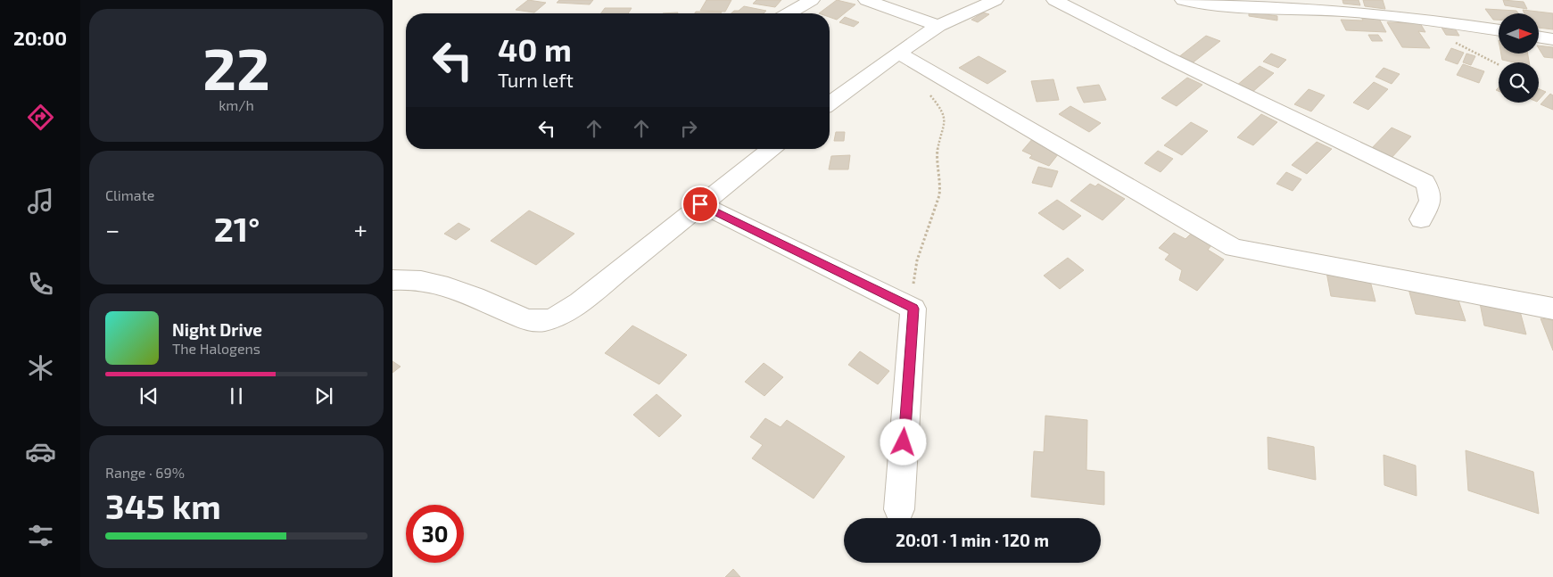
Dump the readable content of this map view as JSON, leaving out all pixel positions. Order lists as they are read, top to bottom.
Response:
{
  "north": "right",
  "page": {
    "tabs": "20:00",
    "tile": [
      ["22", "km/h"],
      "Climate",
      ["Range · 69%", "345 km"]
    ],
    "turn": ["40 m", "Turn left"],
    "heat": ["−", "21°", "+"],
    "song": ["Night Drive", "The Halogens"],
    "limit": "30",
    "trip": "20:01 · 1 min · 120 m"
  }
}
